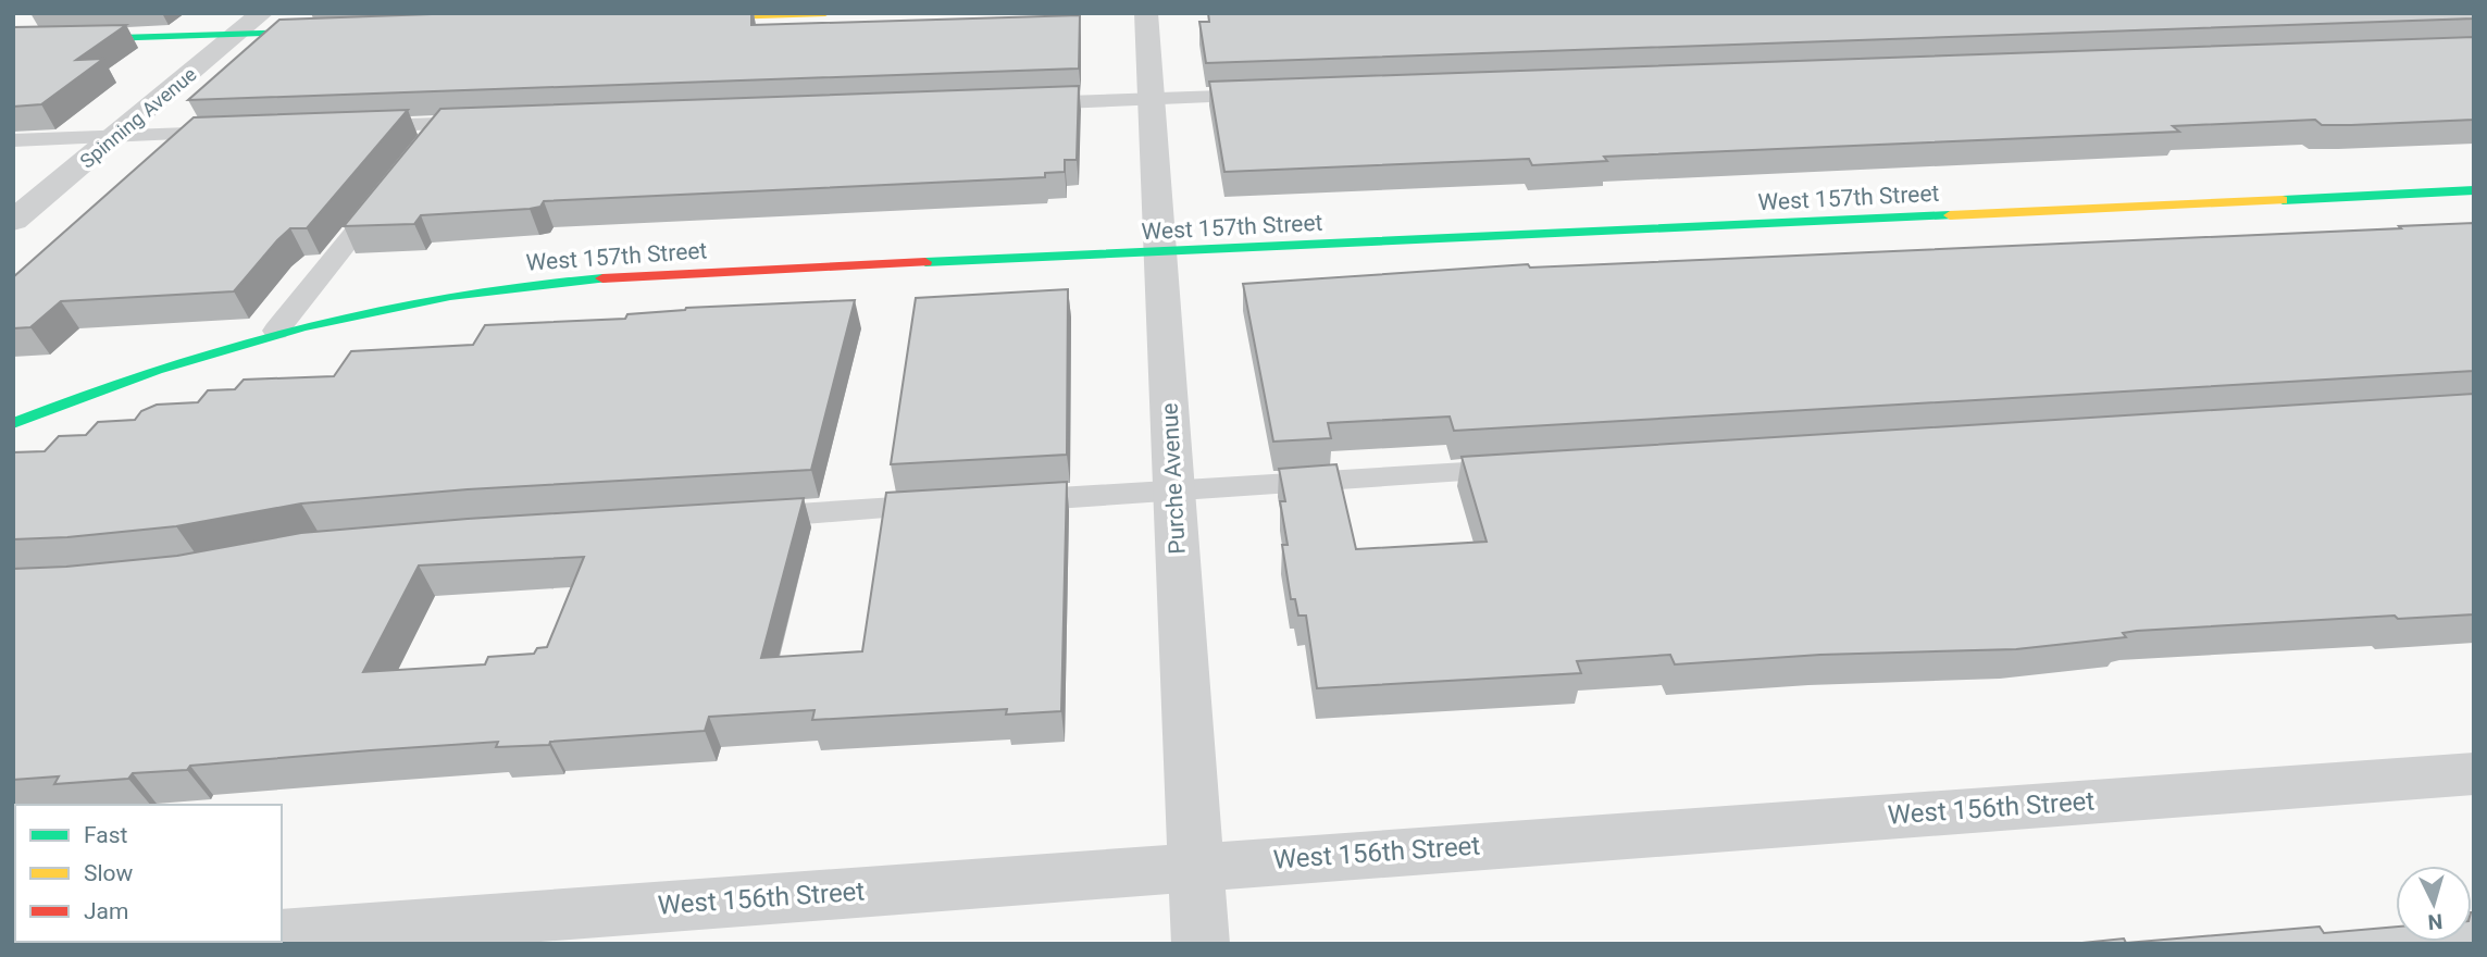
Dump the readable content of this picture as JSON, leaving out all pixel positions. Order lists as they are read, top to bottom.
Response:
{
  "streets": {
    "street": [
      "Spinning Avenue",
      "West 157th Street",
      "Purche Avenue",
      "West 156th Street"
    ]
  },
  "crossings": [
    ["West 157th Street", "Purche Avenue"],
    ["Purche Avenue", "West 156th Street"]
  ],
  "legend": ["Fast", "Slow", "Jam"],
  "north": "bottom"
}
